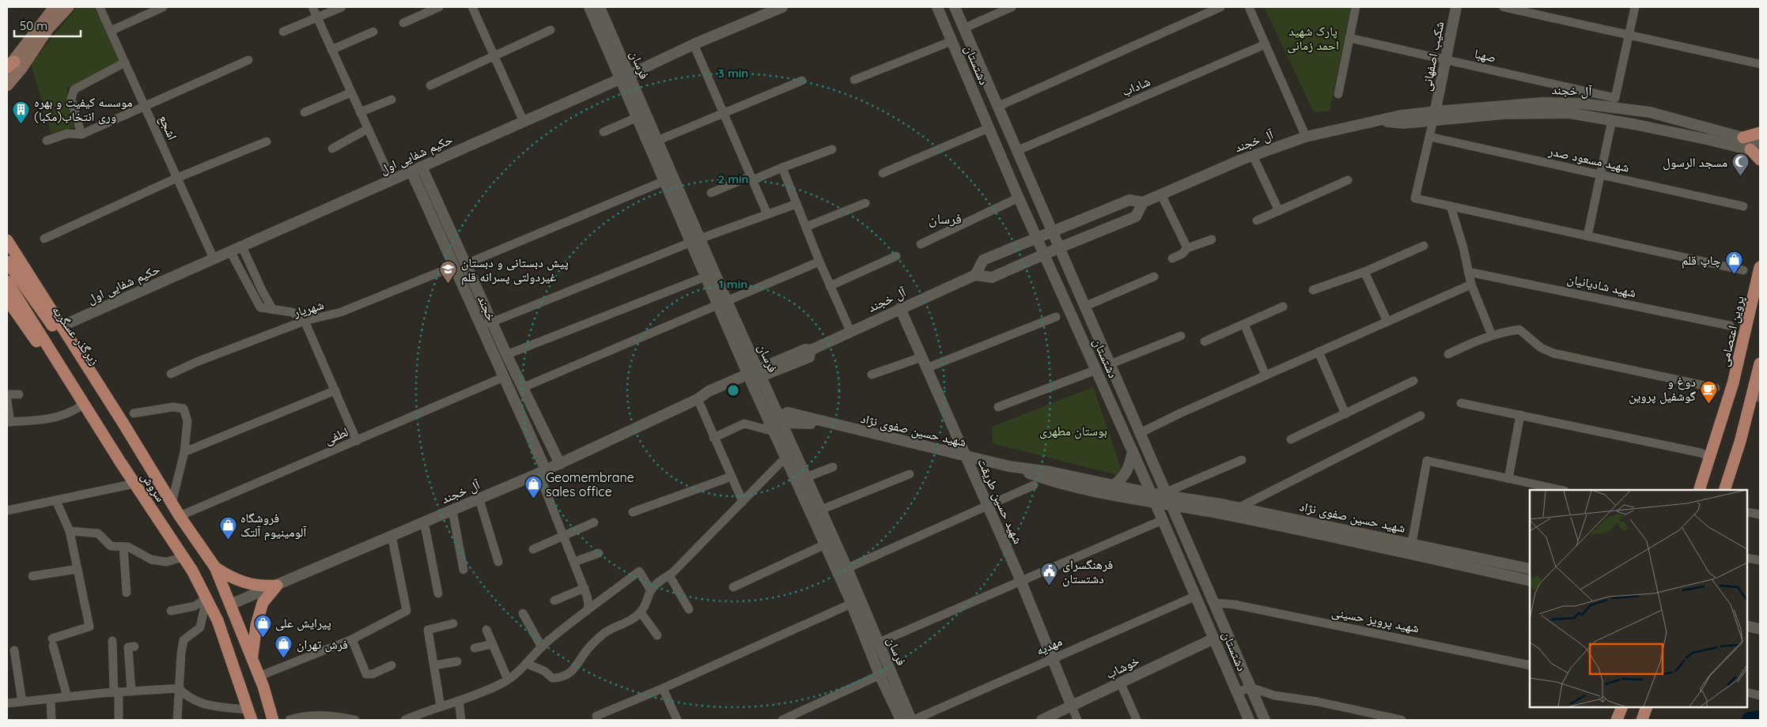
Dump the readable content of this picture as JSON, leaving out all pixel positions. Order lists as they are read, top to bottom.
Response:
{
  "streets": {
    "main road": ["پروین اعتصامی", "زیرگذر عسگریه", "سروش"],
    "street": [
      "صهبا",
      "شکیب اصفهانی",
      "فرسان",
      "دشتستان",
      "شاداب",
      "آل خجند",
      "اشجع",
      "حکیم شفایی اول",
      "شهید مسعود صدر",
      "شهید شادیانیان",
      "شهریار",
      "خجند",
      "شهید حسین صفوی نژاد",
      "لطفی",
      "شهید حسین طریقت",
      "شهید پرویز حسینی",
      "مهدیه",
      "خوشاب"
    ]
  },
  "crossings": [
    ["صهبا", "شکیب اصفهانی"],
    ["شکیب اصفهانی", "آل خجند"],
    ["فرسان", "آل خجند"],
    ["فرسان", "حکیم شفایی اول"],
    ["فرسان", "شهید حسین صفوی نژاد"],
    ["فرسان", "مهدیه"],
    ["دشتستان", "شاداب"],
    ["دشتستان", "آل خجند"],
    ["دشتستان", "شهید حسین صفوی نژاد"],
    ["دشتستان", "شهید پرویز حسینی"],
    ["دشتستان", "مهدیه"],
    ["دشتستان", "خوشاب"],
    ["آل خجند", "خجند"],
    ["آل خجند", "سروش"],
    ["آل خجند", "شهید حسین طریقت"],
    ["اشجع", "حکیم شفایی اول"],
    ["حکیم شفایی اول", "خجند"],
    ["شهریار", "خجند"],
    ["خجند", "لطفی"],
    ["زیرگذر عسگریه", "سروش"],
    ["شهید حسین صفوی نژاد", "شهید حسین طریقت"],
    ["لطفی", "سروش"],
    ["شهید حسین طریقت", "مهدیه"],
    ["شهید حسین طریقت", "خوشاب"]
  ],
  "districts": ["فرسان"],
  "parks": ["پارک شهید احمد زمانی", "بوستان مطهری"],
  "places": {
    "building": ["موسسه کیفیت و بهره وری انتخاب(مکبا)"],
    "mosque": ["مسجد الرسول"],
    "shop": [
      "چاپ قلم",
      "Geomembrane sales office",
      "فروشگاه آلومینیوم آلتک",
      "پیرایش علی",
      "فرش تهران"
    ],
    "school or university": ["پیش دبستانی و دبستان غیردولتی پسرانه قلم"],
    "cafe": ["دوغ و گوشفیل پروین"],
    "public building": ["فرهنگسرای دشتستان"]
  },
  "scale_bar": "50 m",
  "rings": ["3 min", "2 min", "1 min"]
}
